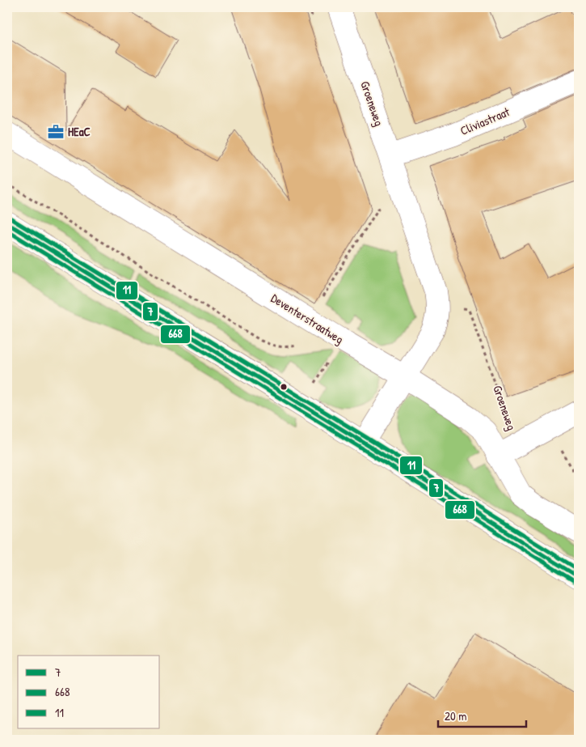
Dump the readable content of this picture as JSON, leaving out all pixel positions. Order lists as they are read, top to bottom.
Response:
{
  "streets": {
    "street": ["Groeneweg", "Cliviastraat", "Deventerstraatweg"]
  },
  "crossings": [
    ["Groeneweg", "Cliviastraat"],
    ["Groeneweg", "Deventerstraatweg"]
  ],
  "places": {
    "office": ["HEaC"]
  },
  "lines": ["transit line 11", "transit line 7", "transit line 668"],
  "legend": ["7", "668", "11"],
  "scale_bar": "20 m"
}
